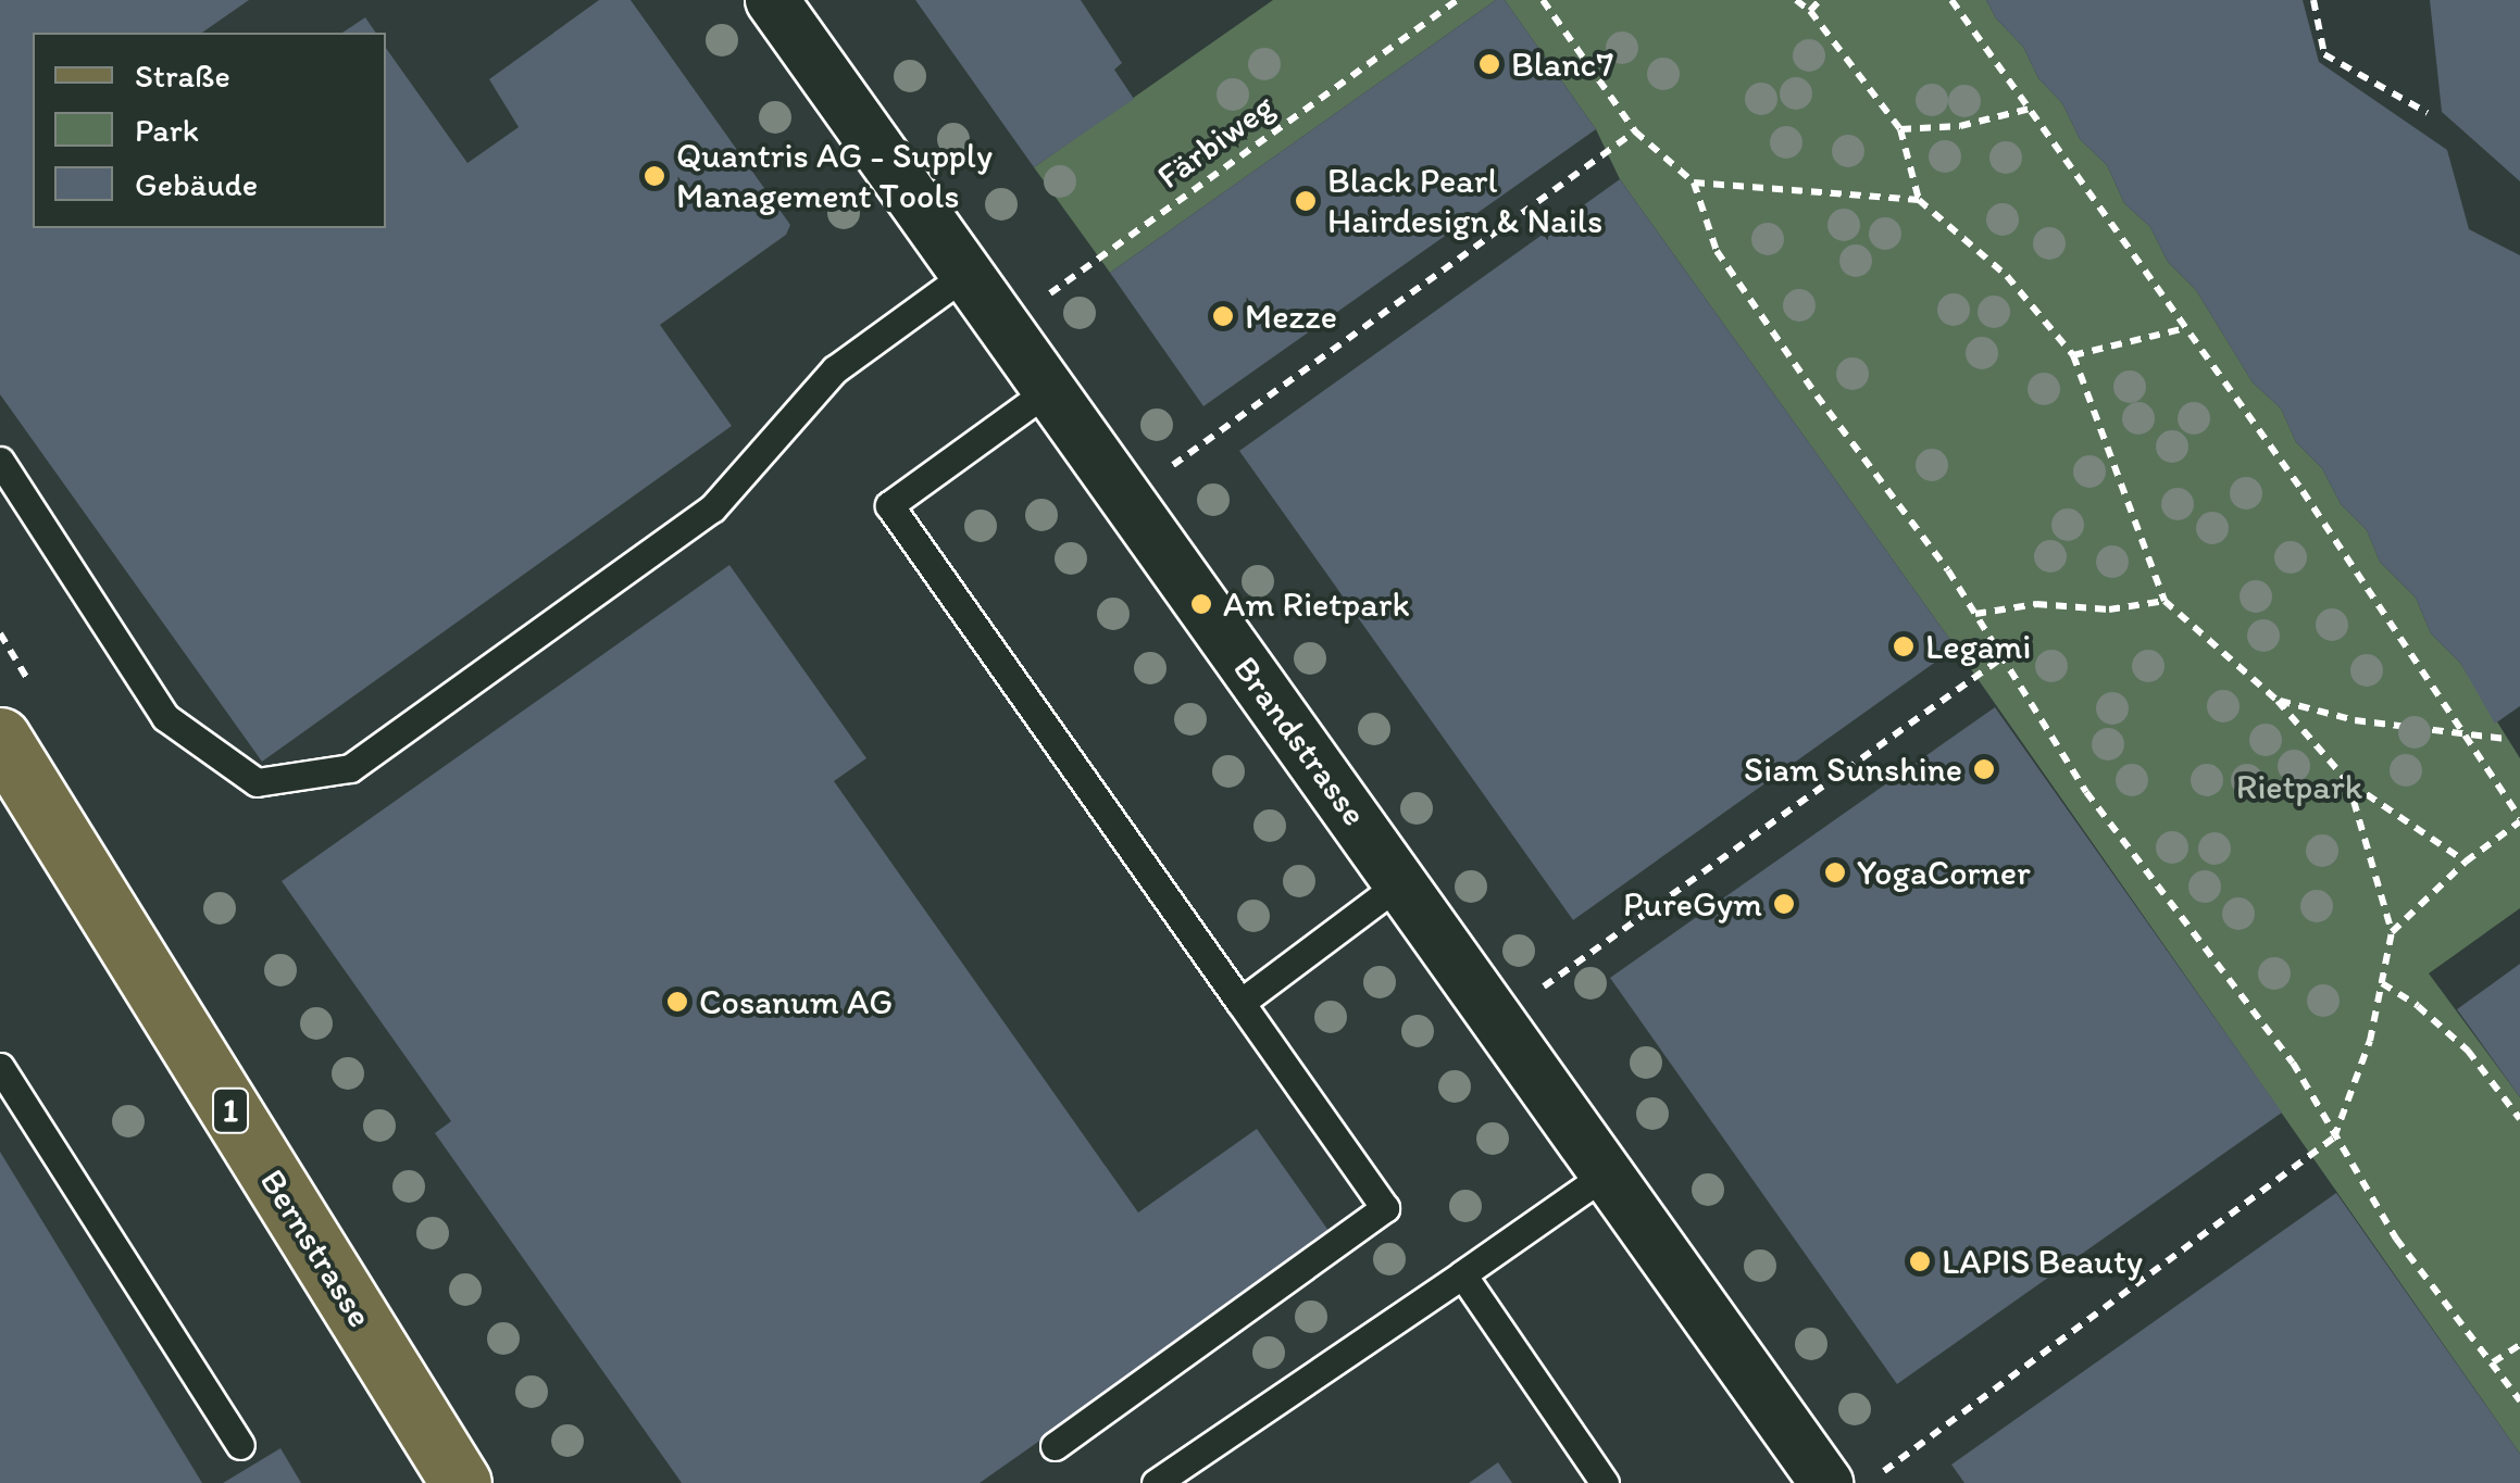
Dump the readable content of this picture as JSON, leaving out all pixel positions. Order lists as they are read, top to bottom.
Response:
{
  "streets": {
    "main road": ["1", "Bernstrasse"],
    "street": ["Brandstrasse"],
    "path": ["Färbiweg"]
  },
  "crossings": [
    ["Färbiweg", "Brandstrasse"]
  ],
  "parks": ["Rietpark"],
  "places": [
    "Blanc7",
    "Quantris AG - Supply Management Tools",
    "Black Pearl Hairdesign & Nails",
    "Mezze",
    "Am Rietpark",
    "Legami",
    "Siam Sunshine",
    "YogaCorner",
    "PureGym",
    "Cosanum AG",
    "LAPIS Beauty"
  ],
  "legend": ["Straße", "Park", "Gebäude"]
}
